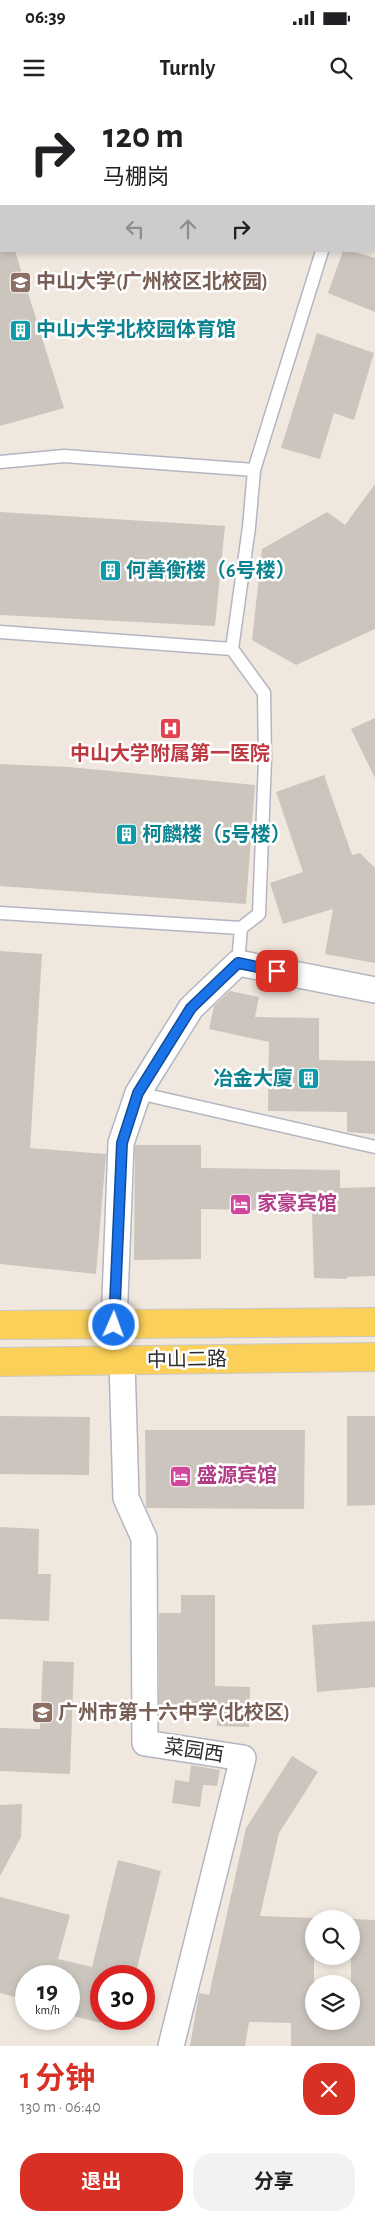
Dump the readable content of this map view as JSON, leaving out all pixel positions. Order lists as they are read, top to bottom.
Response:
{
  "streets": {
    "main road": ["中山二路"],
    "street": ["菜园西"]
  },
  "crossings": [
    ["中山二路", "菜园西"]
  ],
  "places": {
    "school or university": ["中山大学(广州校区北校园)", "广州市第十六中学(北校区)"],
    "building": [
      "中山大学北校园体育馆",
      "何善衡楼（6号楼）",
      "柯麟楼（5号楼）",
      "冶金大廈"
    ],
    "hospital": ["中山大学附属第一医院"],
    "hotel": ["家豪宾馆", "盛源宾馆"]
  },
  "page": {
    "status": "06:39",
    "header": "Turnly",
    "turn": ["120 m", "马棚岗"],
    "speed": "19 km/h",
    "limit": "30",
    "heading": ["1 分钟", "130 m · 06:40"],
    "buttons": ["退出", "分享"]
  }
}
